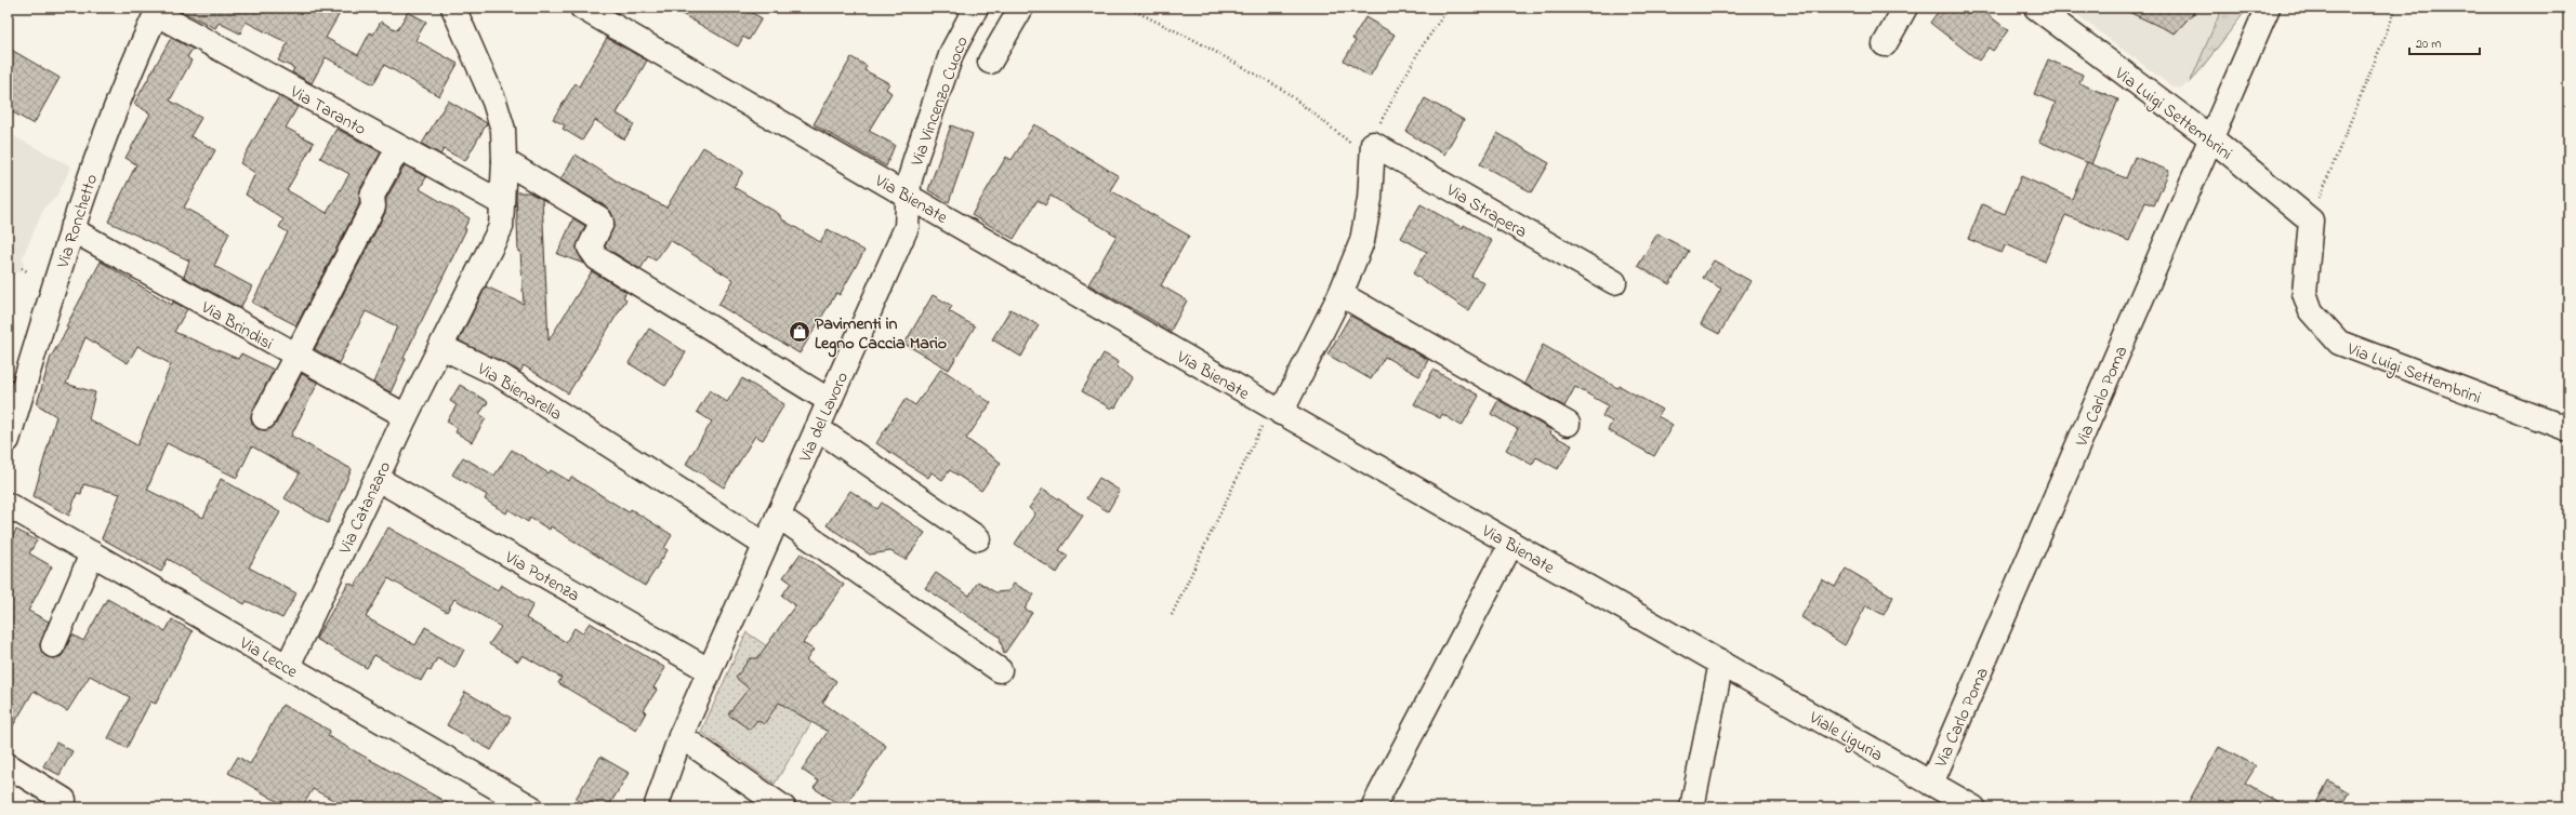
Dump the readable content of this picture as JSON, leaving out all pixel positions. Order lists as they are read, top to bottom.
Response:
{
  "streets": {
    "street": [
      "Via Vincenzo Cuoco",
      "Via Taranto",
      "Via Luigi Settembrini",
      "Via Bienate",
      "Via Strapera",
      "Via Ronchetto",
      "Via Brindisi",
      "Via Bienarella",
      "Via Carlo Poma",
      "Via del Lavoro",
      "Via Catanzaro",
      "Via Potenza",
      "Via Lecce",
      "Viale Liguria"
    ]
  },
  "crossings": [
    ["Via Vincenzo Cuoco", "Via Bienate"],
    ["Via Vincenzo Cuoco", "Via del Lavoro"],
    ["Via Taranto", "Via Ronchetto"],
    ["Via Luigi Settembrini", "Via Carlo Poma"],
    ["Via Bienate", "Via del Lavoro"],
    ["Via Bienate", "Viale Liguria"],
    ["Via Ronchetto", "Via Brindisi"],
    ["Via Brindisi", "Via Catanzaro"],
    ["Via Bienarella", "Via del Lavoro"],
    ["Via Bienarella", "Via Catanzaro"],
    ["Via Carlo Poma", "Viale Liguria"],
    ["Via del Lavoro", "Via Potenza"],
    ["Via Catanzaro", "Via Potenza"],
    ["Via Catanzaro", "Via Lecce"]
  ],
  "places": {
    "shop": ["Pavimenti in Legno Caccia Mario"]
  },
  "scale_bar": "20 m"
}
